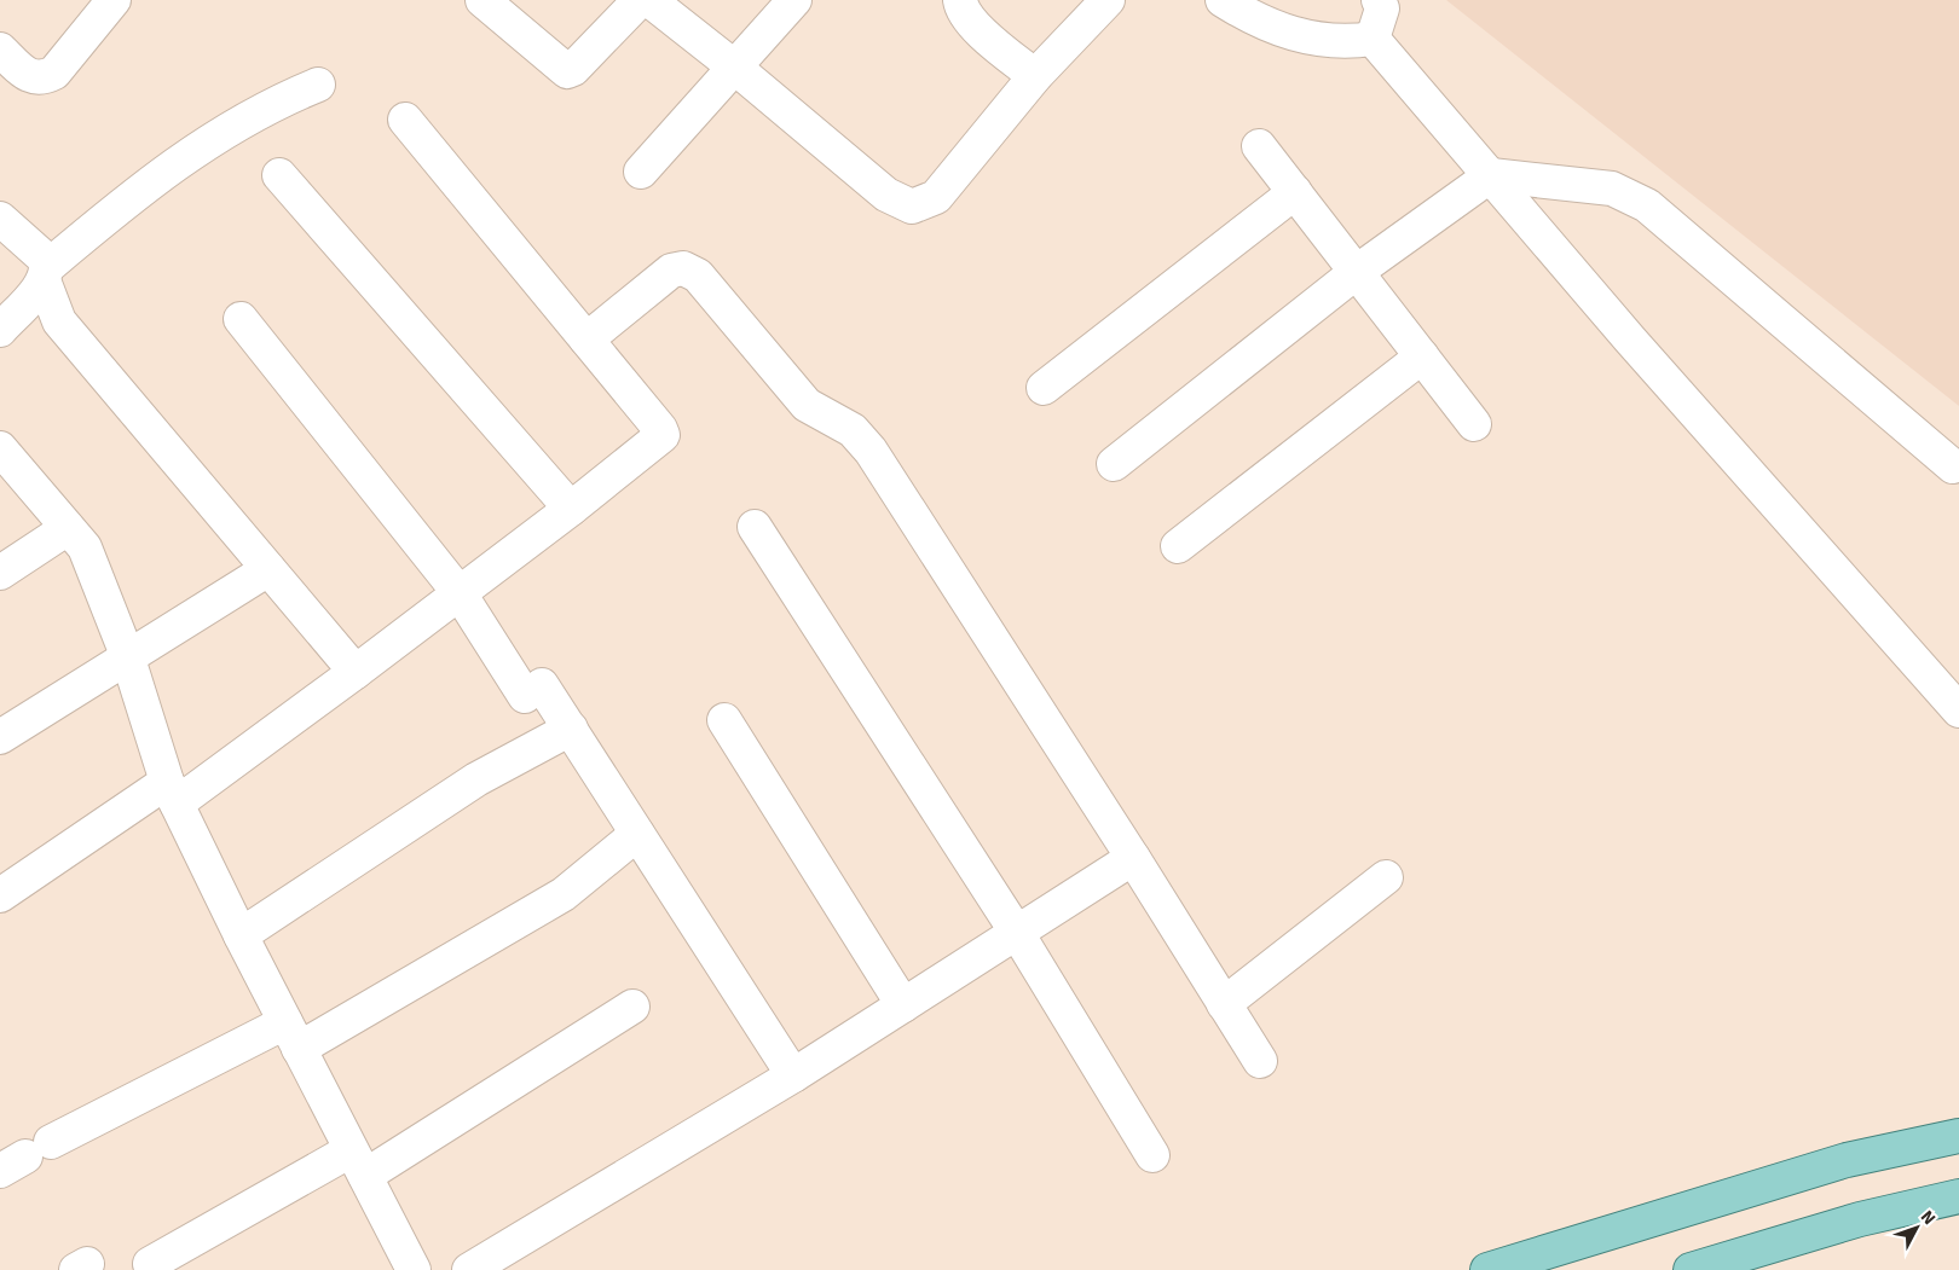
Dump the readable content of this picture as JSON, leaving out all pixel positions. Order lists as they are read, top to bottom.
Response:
{
  "north": "top right"
}
